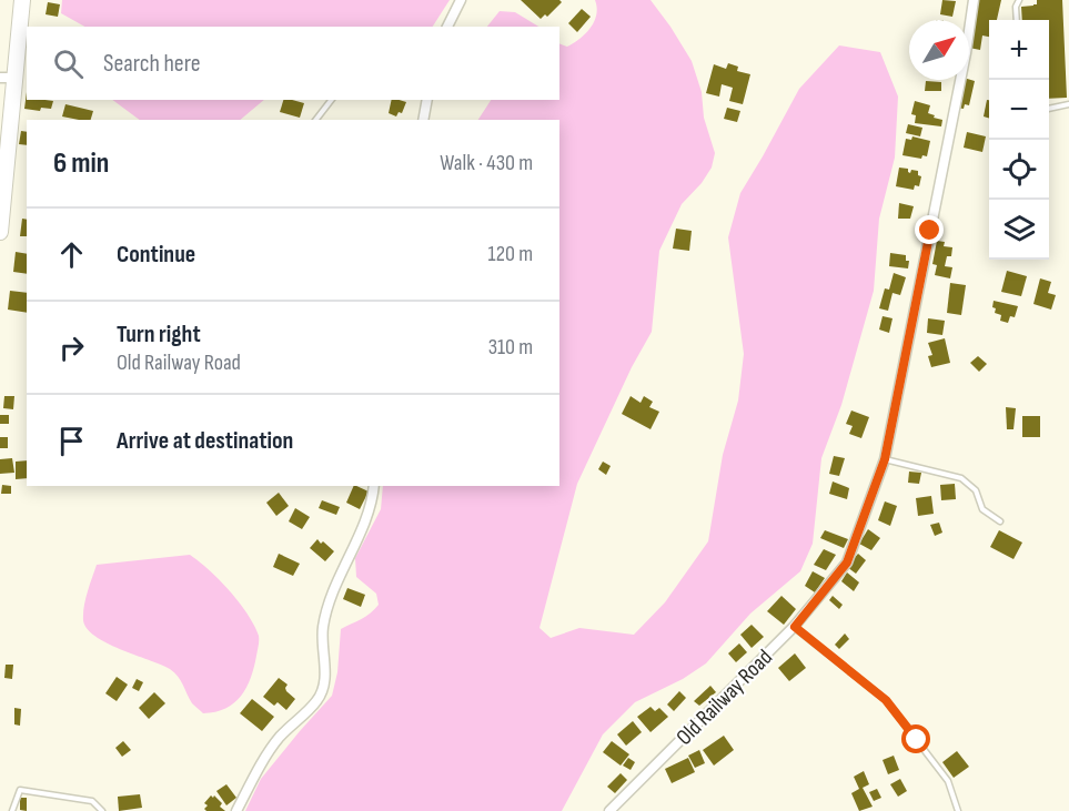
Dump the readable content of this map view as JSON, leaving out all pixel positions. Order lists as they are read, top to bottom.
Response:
{
  "streets": {
    "street": ["Old Railway Road"]
  },
  "north": "top right",
  "page": {
    "map_buttons": ["+", "−"],
    "search": "Search here",
    "heading": ["6 min", "Walk · 430 m"],
    "list": [
      ["Continue", "120 m"],
      ["Turn right", "Old Railway Road", "310 m"],
      "Arrive at destination"
    ]
  }
}
